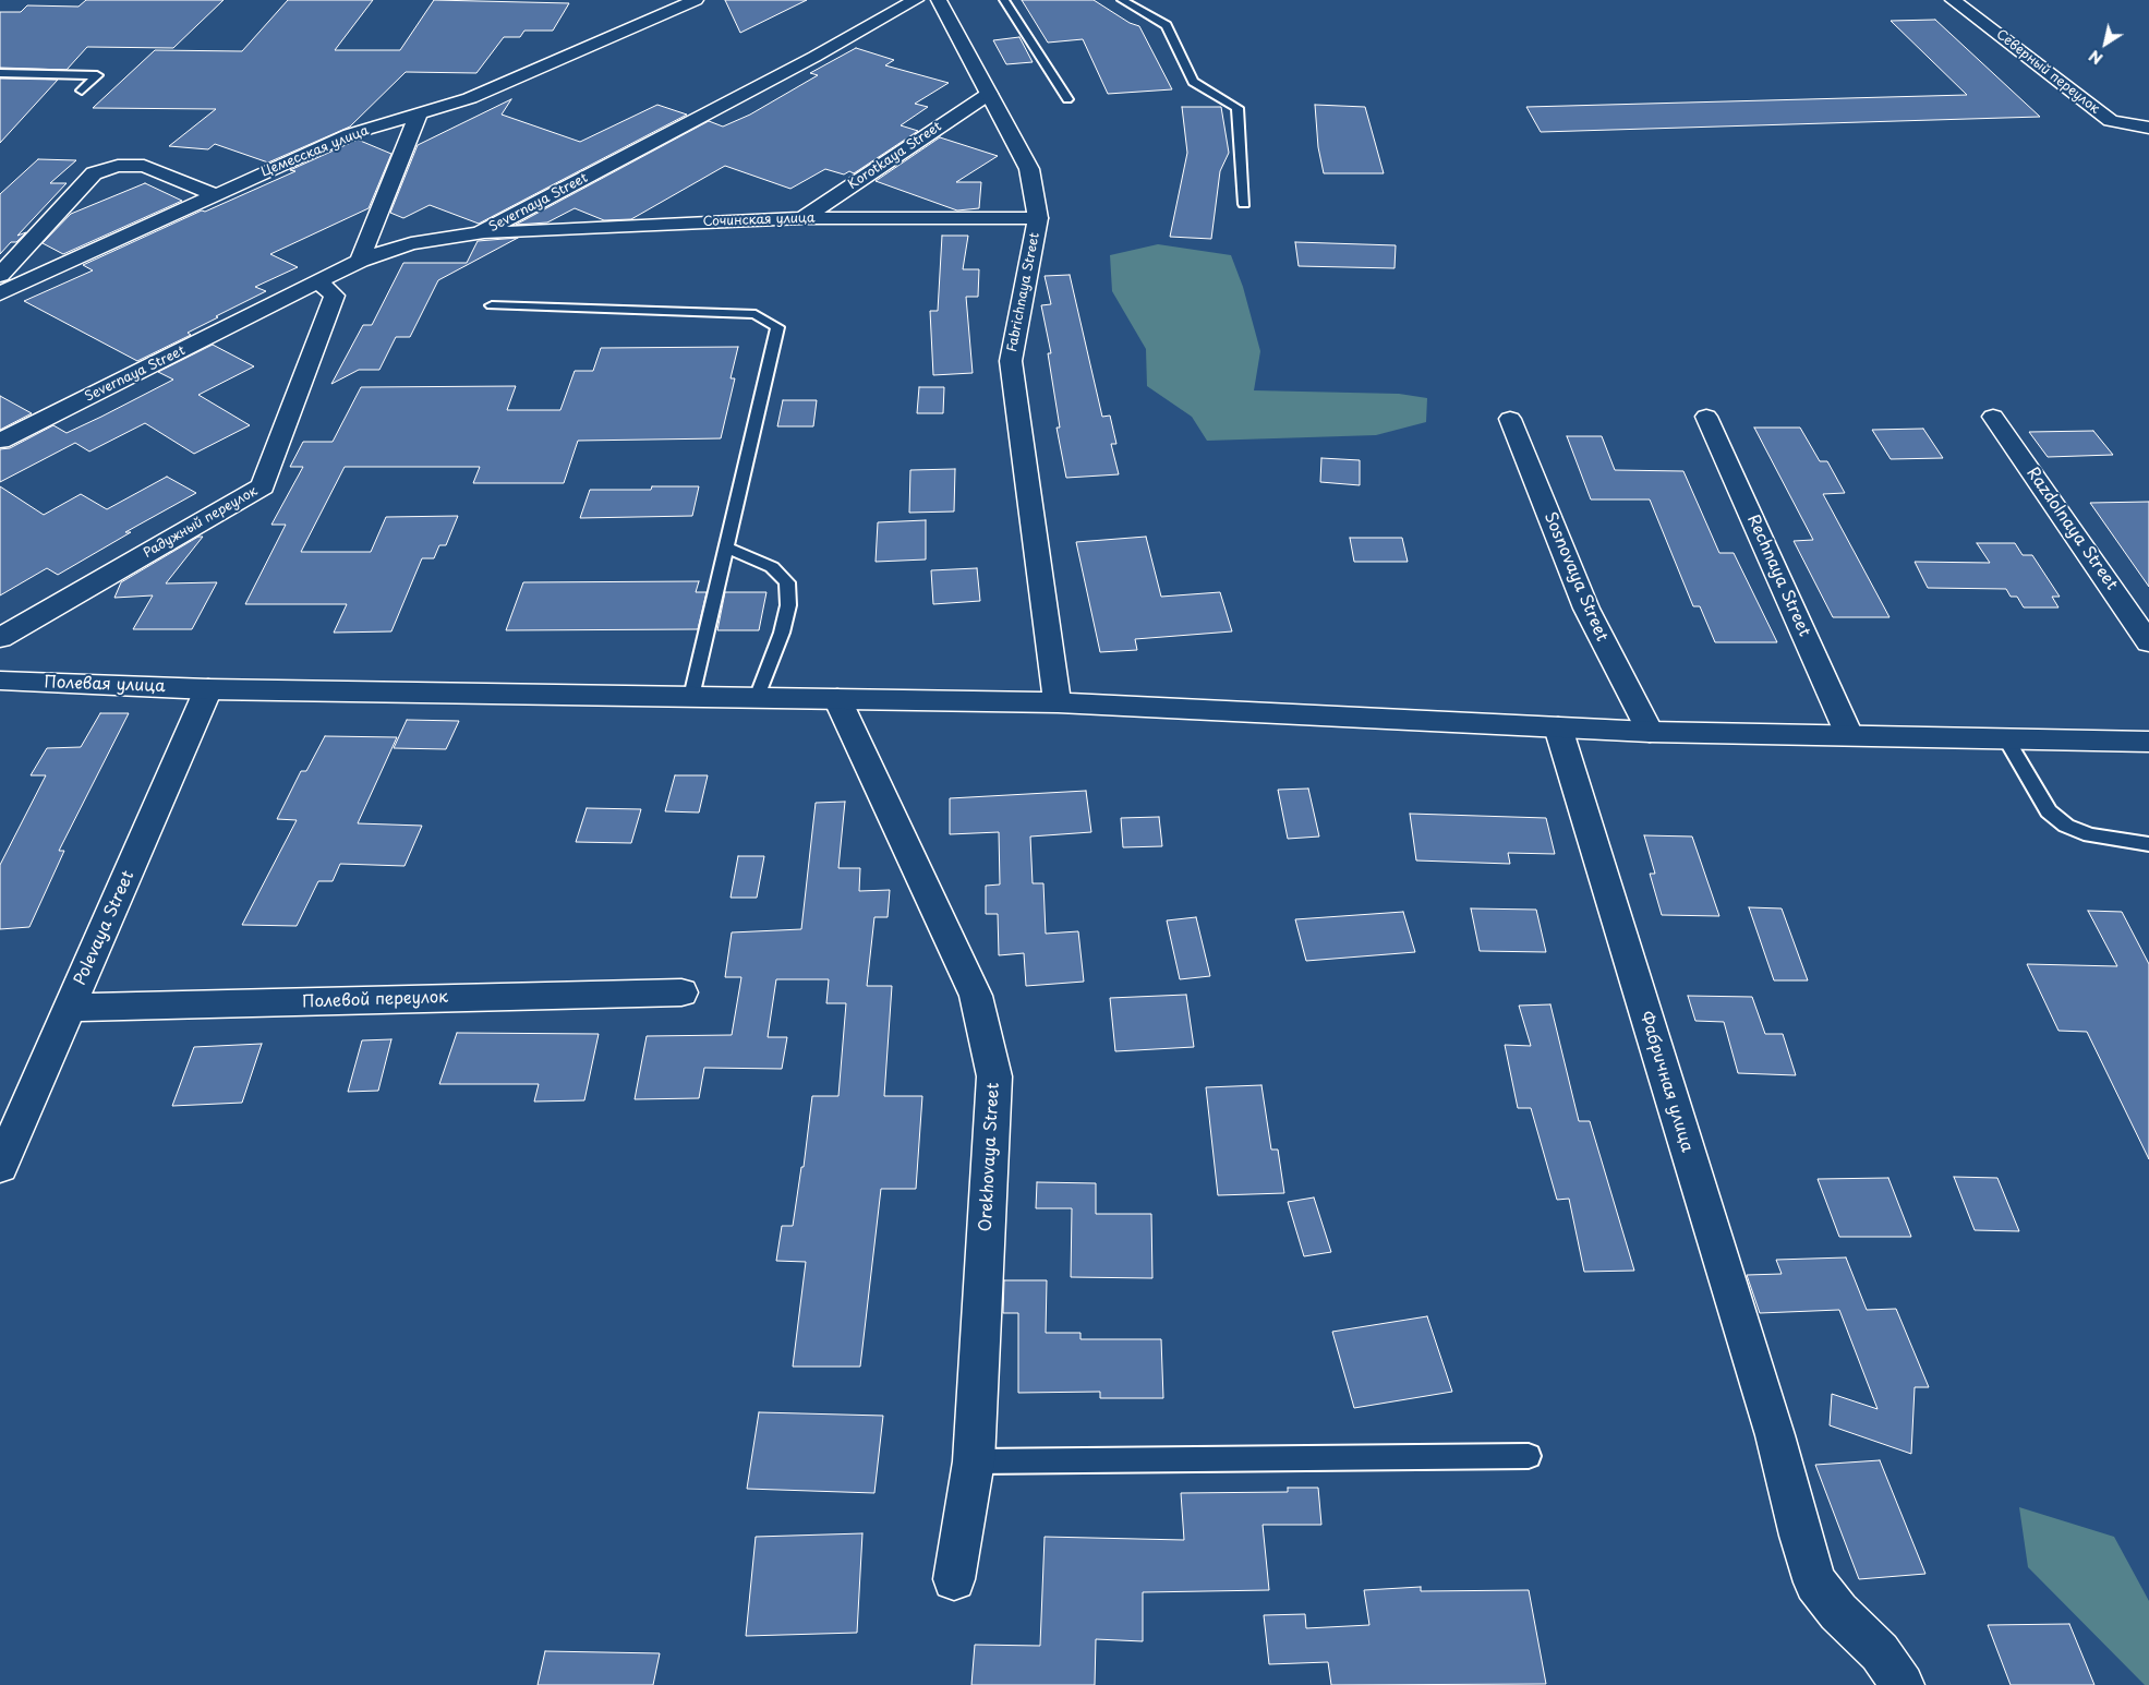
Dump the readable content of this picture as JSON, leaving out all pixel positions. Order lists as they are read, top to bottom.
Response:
{
  "streets": {
    "street": [
      "Северный переулок",
      "Цемесская улица",
      "Korotkaya Street",
      "Severnaya Street",
      "Сочинская улица",
      "Fabrichnaya Street",
      "Радужный переулок",
      "Razdolnaya Street",
      "Rechnaya Street",
      "Sosnovaya Street",
      "Полевая улица",
      "Polevaya Street",
      "Полевой переулок",
      "Фабричная улица",
      "Orekhovaya Street"
    ]
  },
  "crossings": [
    ["Korotkaya Street", "Сочинская улица"],
    ["Korotkaya Street", "Fabrichnaya Street"],
    ["Severnaya Street", "Сочинская улица"],
    ["Severnaya Street", "Радужный переулок"],
    ["Сочинская улица", "Fabrichnaya Street"],
    ["Fabrichnaya Street", "Полевая улица"],
    ["Rechnaya Street", "Полевая улица"],
    ["Sosnovaya Street", "Полевая улица"],
    ["Полевая улица", "Polevaya Street"],
    ["Полевая улица", "Фабричная улица"],
    ["Полевая улица", "Orekhovaya Street"],
    ["Polevaya Street", "Полевой переулок"]
  ],
  "north": "bottom left"
}
